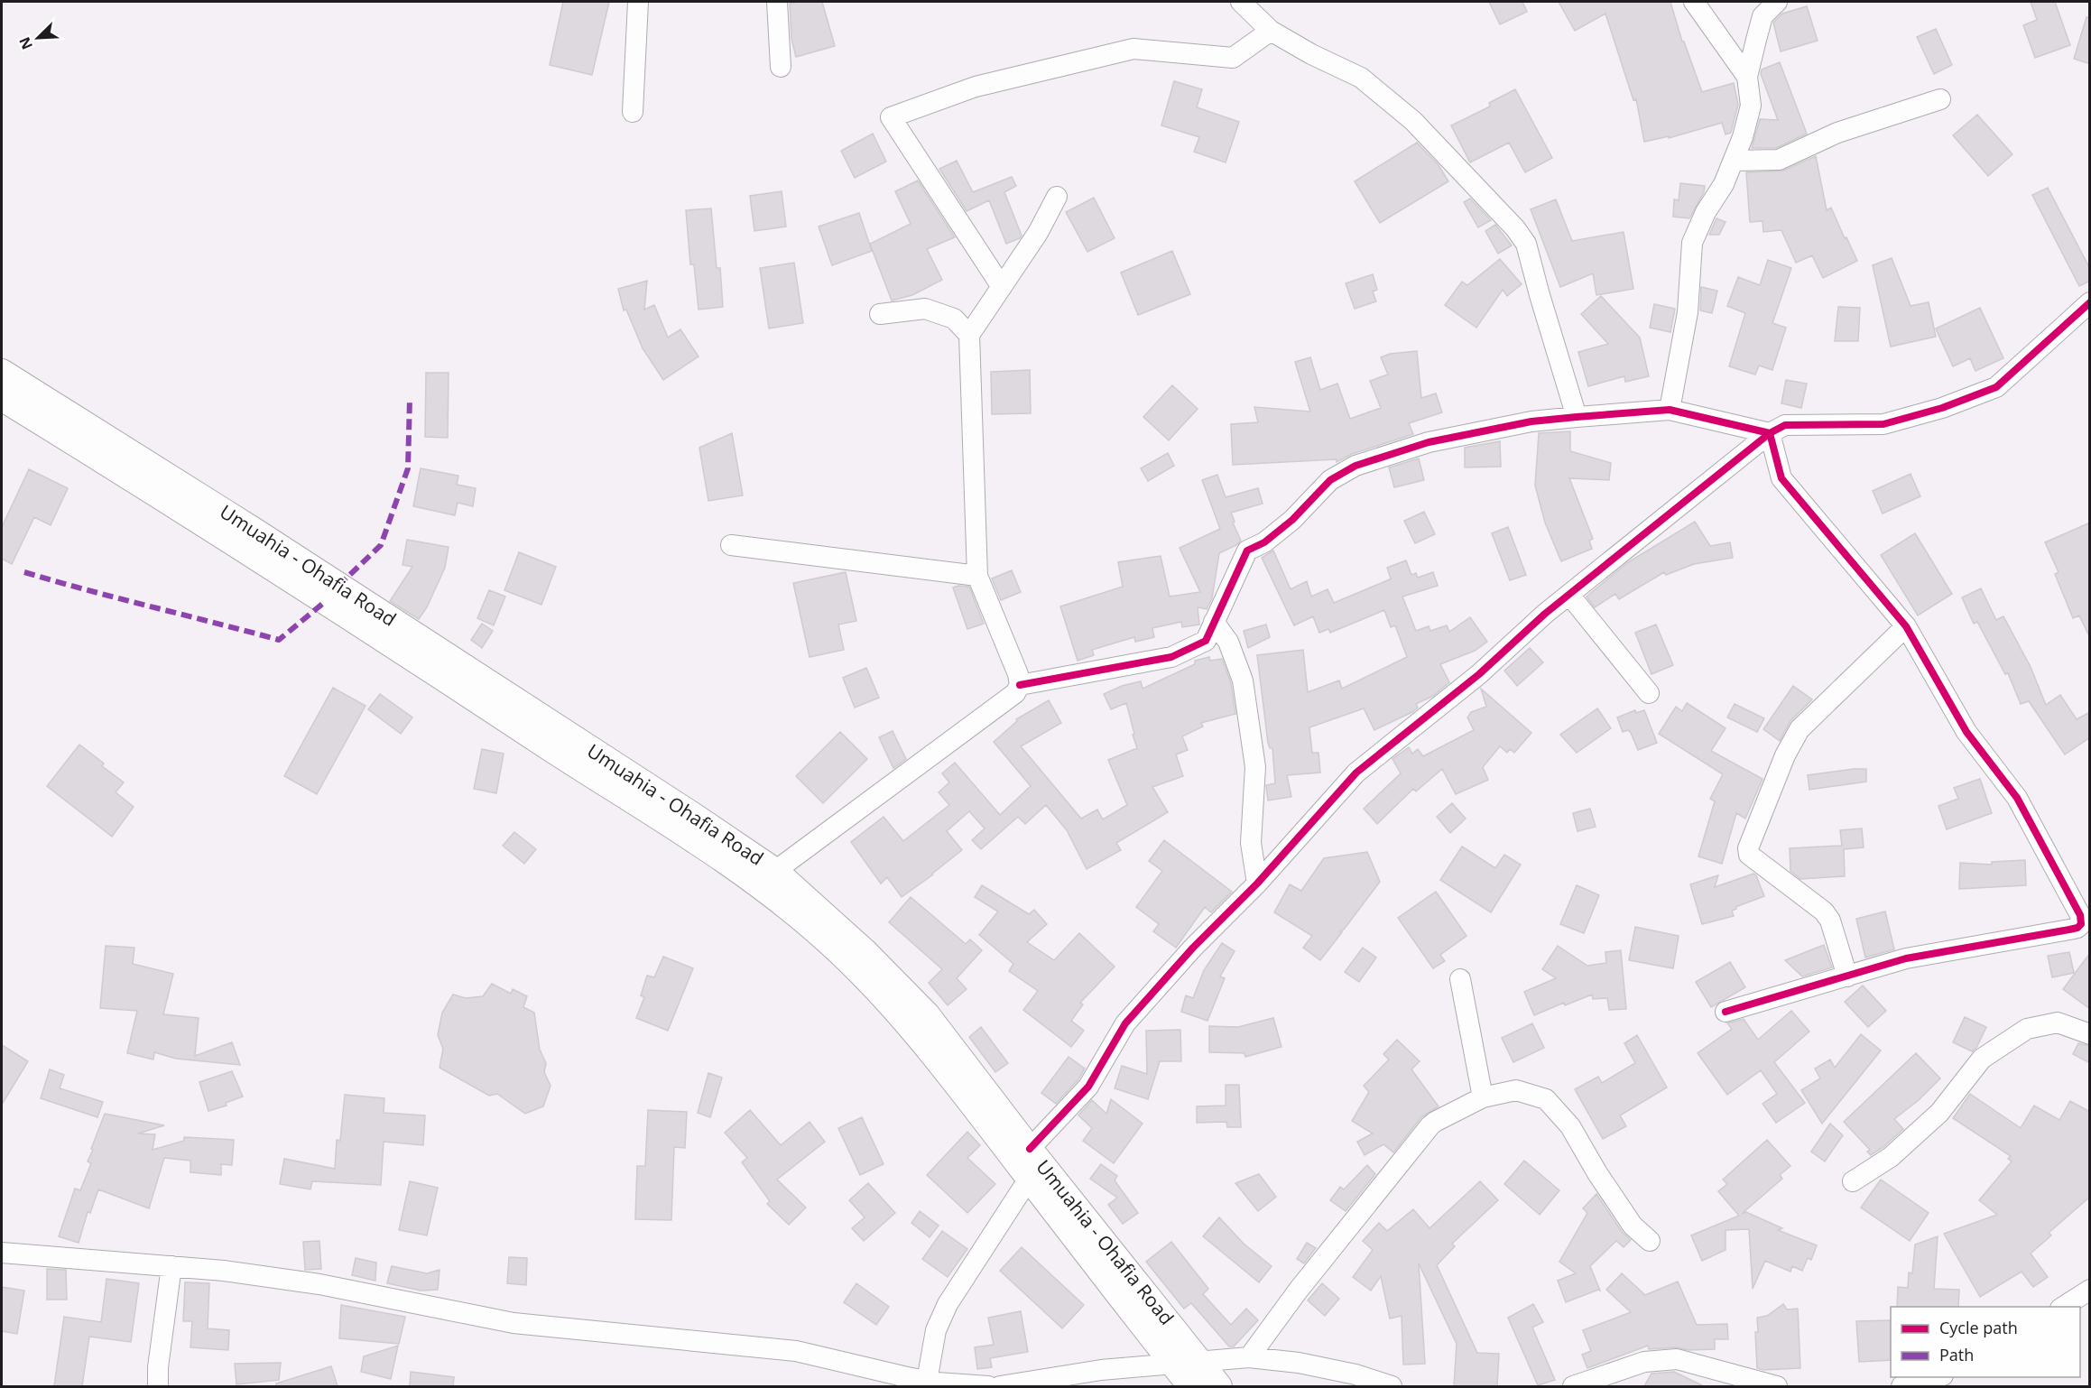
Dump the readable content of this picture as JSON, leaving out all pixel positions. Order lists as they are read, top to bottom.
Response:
{
  "streets": {
    "main road": ["Umuahia - Ohafia Road"]
  },
  "legend": ["Cycle path", "Path"],
  "north": "bottom left"
}
